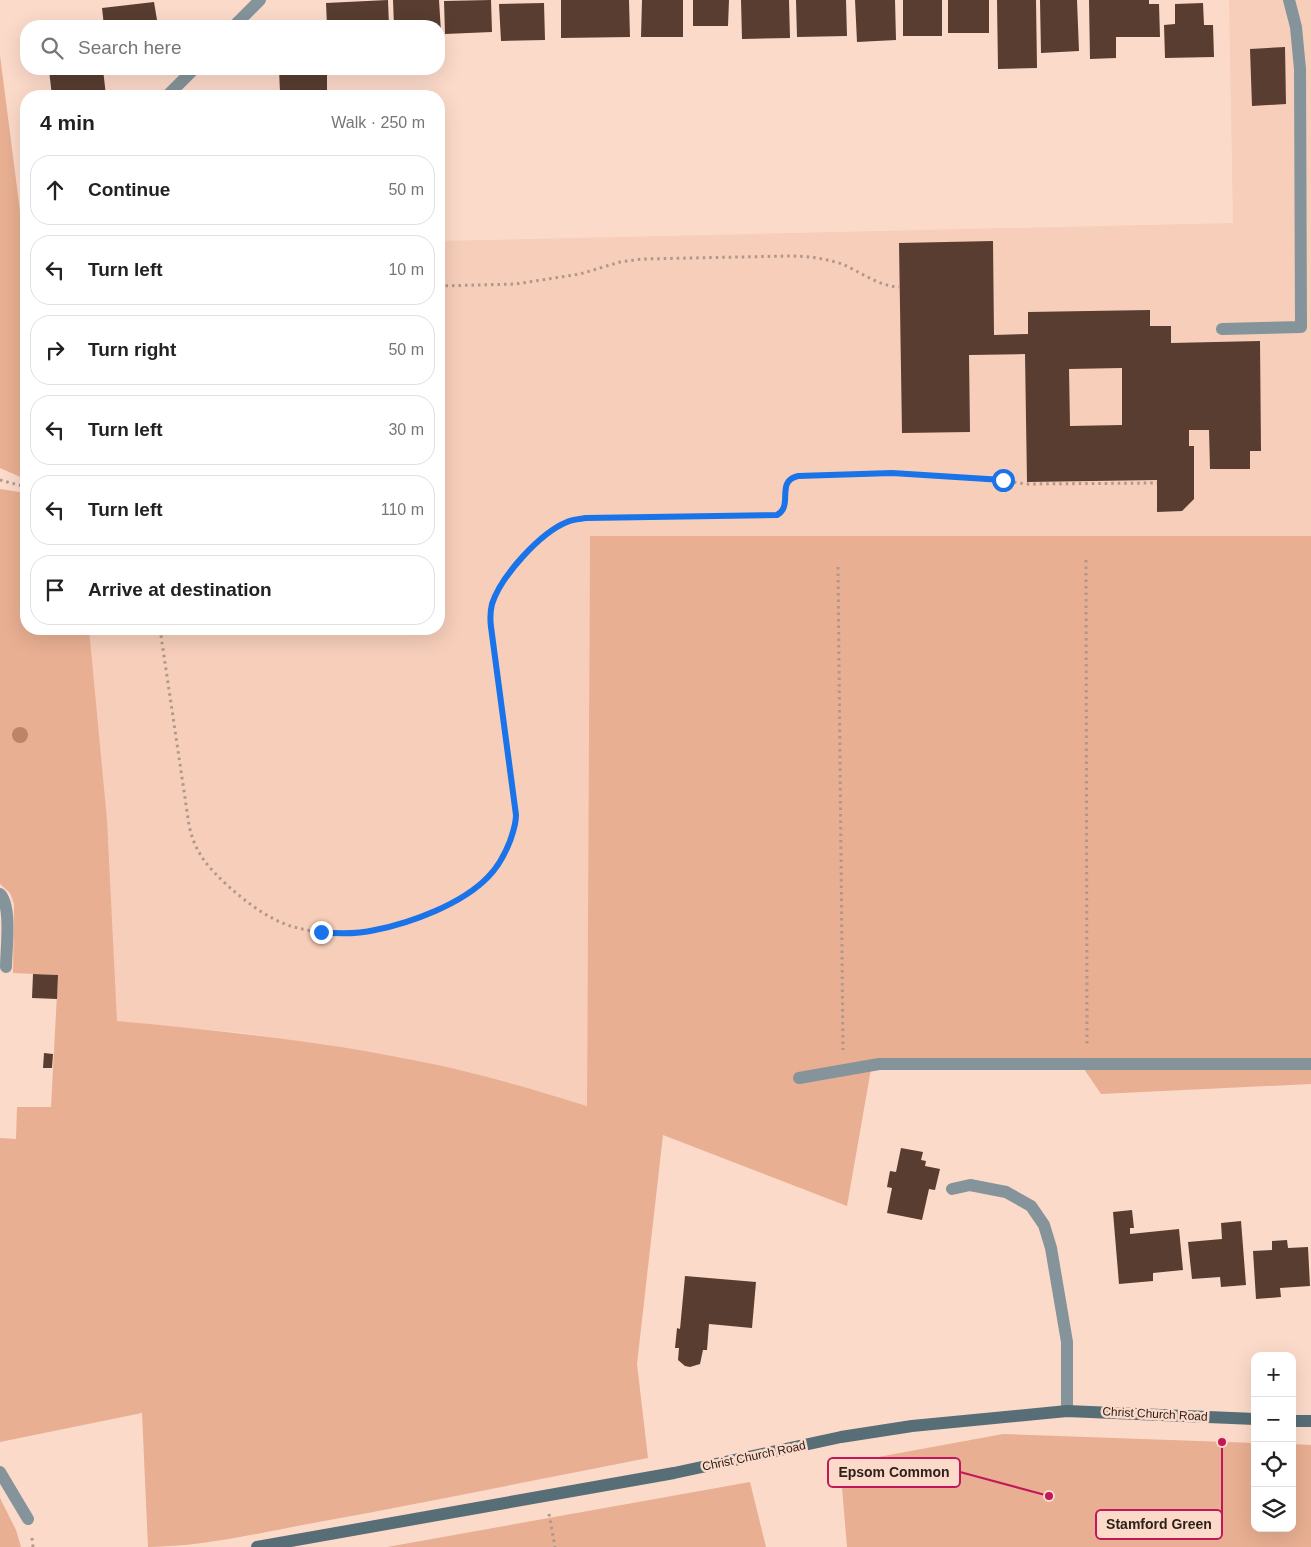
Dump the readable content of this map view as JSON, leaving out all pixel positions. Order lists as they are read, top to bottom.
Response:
{
  "streets": {
    "main road": ["Christ Church Road"]
  },
  "places": ["Stamford Green", "Epsom Common"],
  "page": {
    "search": "Search here",
    "heading": ["4 min", "Walk · 250 m"],
    "list": [
      ["Continue", "50 m"],
      ["Turn left", "10 m"],
      ["Turn right", "50 m"],
      ["Turn left", "30 m"],
      ["Turn left", "110 m"],
      "Arrive at destination"
    ],
    "map_buttons": ["+", "−"]
  }
}
